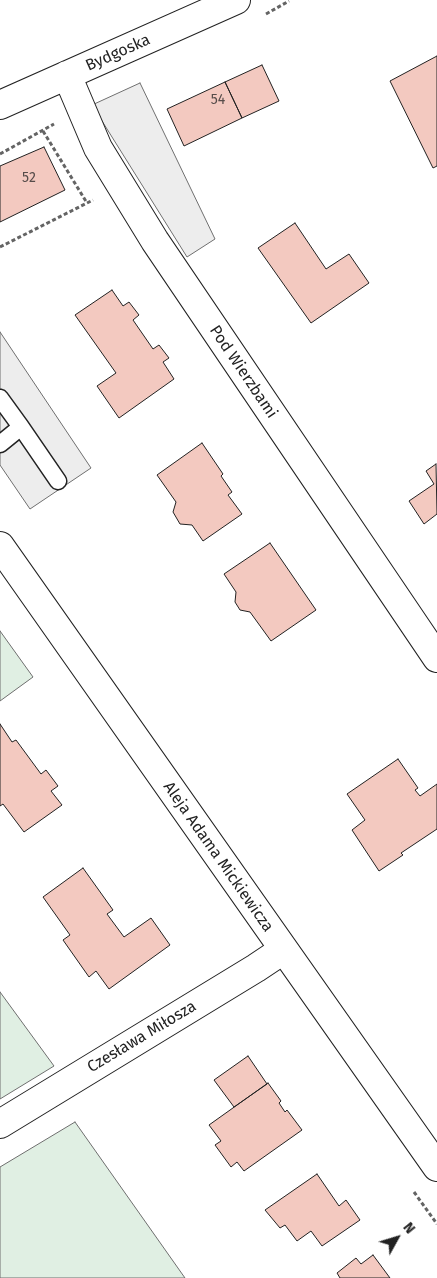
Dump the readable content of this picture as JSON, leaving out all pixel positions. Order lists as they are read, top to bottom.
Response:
{
  "streets": {
    "street": [
      "Bydgoska",
      "Pod Wierzbami",
      "Aleja Adama Mickiewicza",
      "Czesława Miłosza"
    ]
  },
  "crossings": [
    ["Bydgoska", "Pod Wierzbami"],
    ["Aleja Adama Mickiewicza", "Czesława Miłosza"]
  ],
  "house_numbers": ["54", "52"],
  "north": "top right"
}
